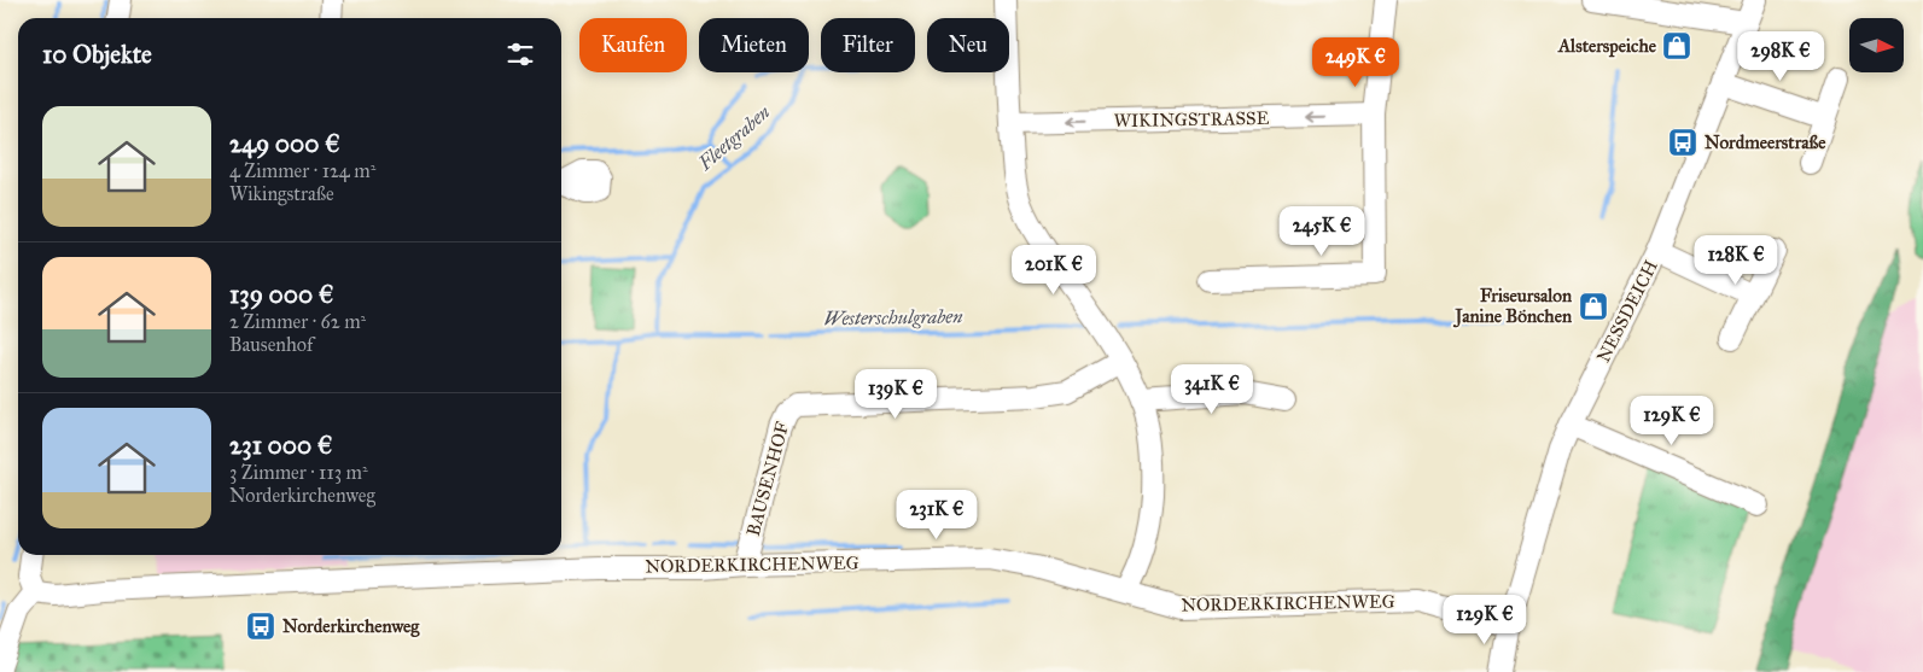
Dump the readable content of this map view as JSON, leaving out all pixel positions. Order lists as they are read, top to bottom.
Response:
{
  "streets": {
    "street": [
      "WIKINGSTRASSE",
      "NESSDEICH",
      "BAUSENHOF",
      "NORDERKIRCHENWEG"
    ]
  },
  "crossings": [
    ["NESSDEICH", "NORDERKIRCHENWEG"],
    ["BAUSENHOF", "NORDERKIRCHENWEG"]
  ],
  "one_way": ["WIKINGSTRASSE"],
  "water": ["Fleetgraben", "Westerschulgraben"],
  "places": {
    "shop": ["Alsterspeiche", "Friseursalon Janine Bönchen"],
    "bus stop": ["Nordmeerstraße", "Norderkirchenweg"]
  },
  "north": "right",
  "page": {
    "chip": [
      "Kaufen",
      "Mieten",
      "Filter",
      "Neu"
    ],
    "heading": "10 Objekte",
    "price": [
      "298K €",
      "249K €",
      "245K €",
      "128K €",
      "201K €",
      "341K €",
      "139K €",
      "129K €",
      "231K €",
      "129K €"
    ],
    "list": [
      {
        "name": "249 000 €",
        "note": "4 Zimmer · 124 m² · Wikingstraße"
      },
      {
        "name": "139 000 €",
        "note": "2 Zimmer · 62 m² · Bausenhof"
      },
      {
        "name": "231 000 €",
        "note": "3 Zimmer · 113 m² · Norderkirchenweg"
      }
    ]
  }
}
